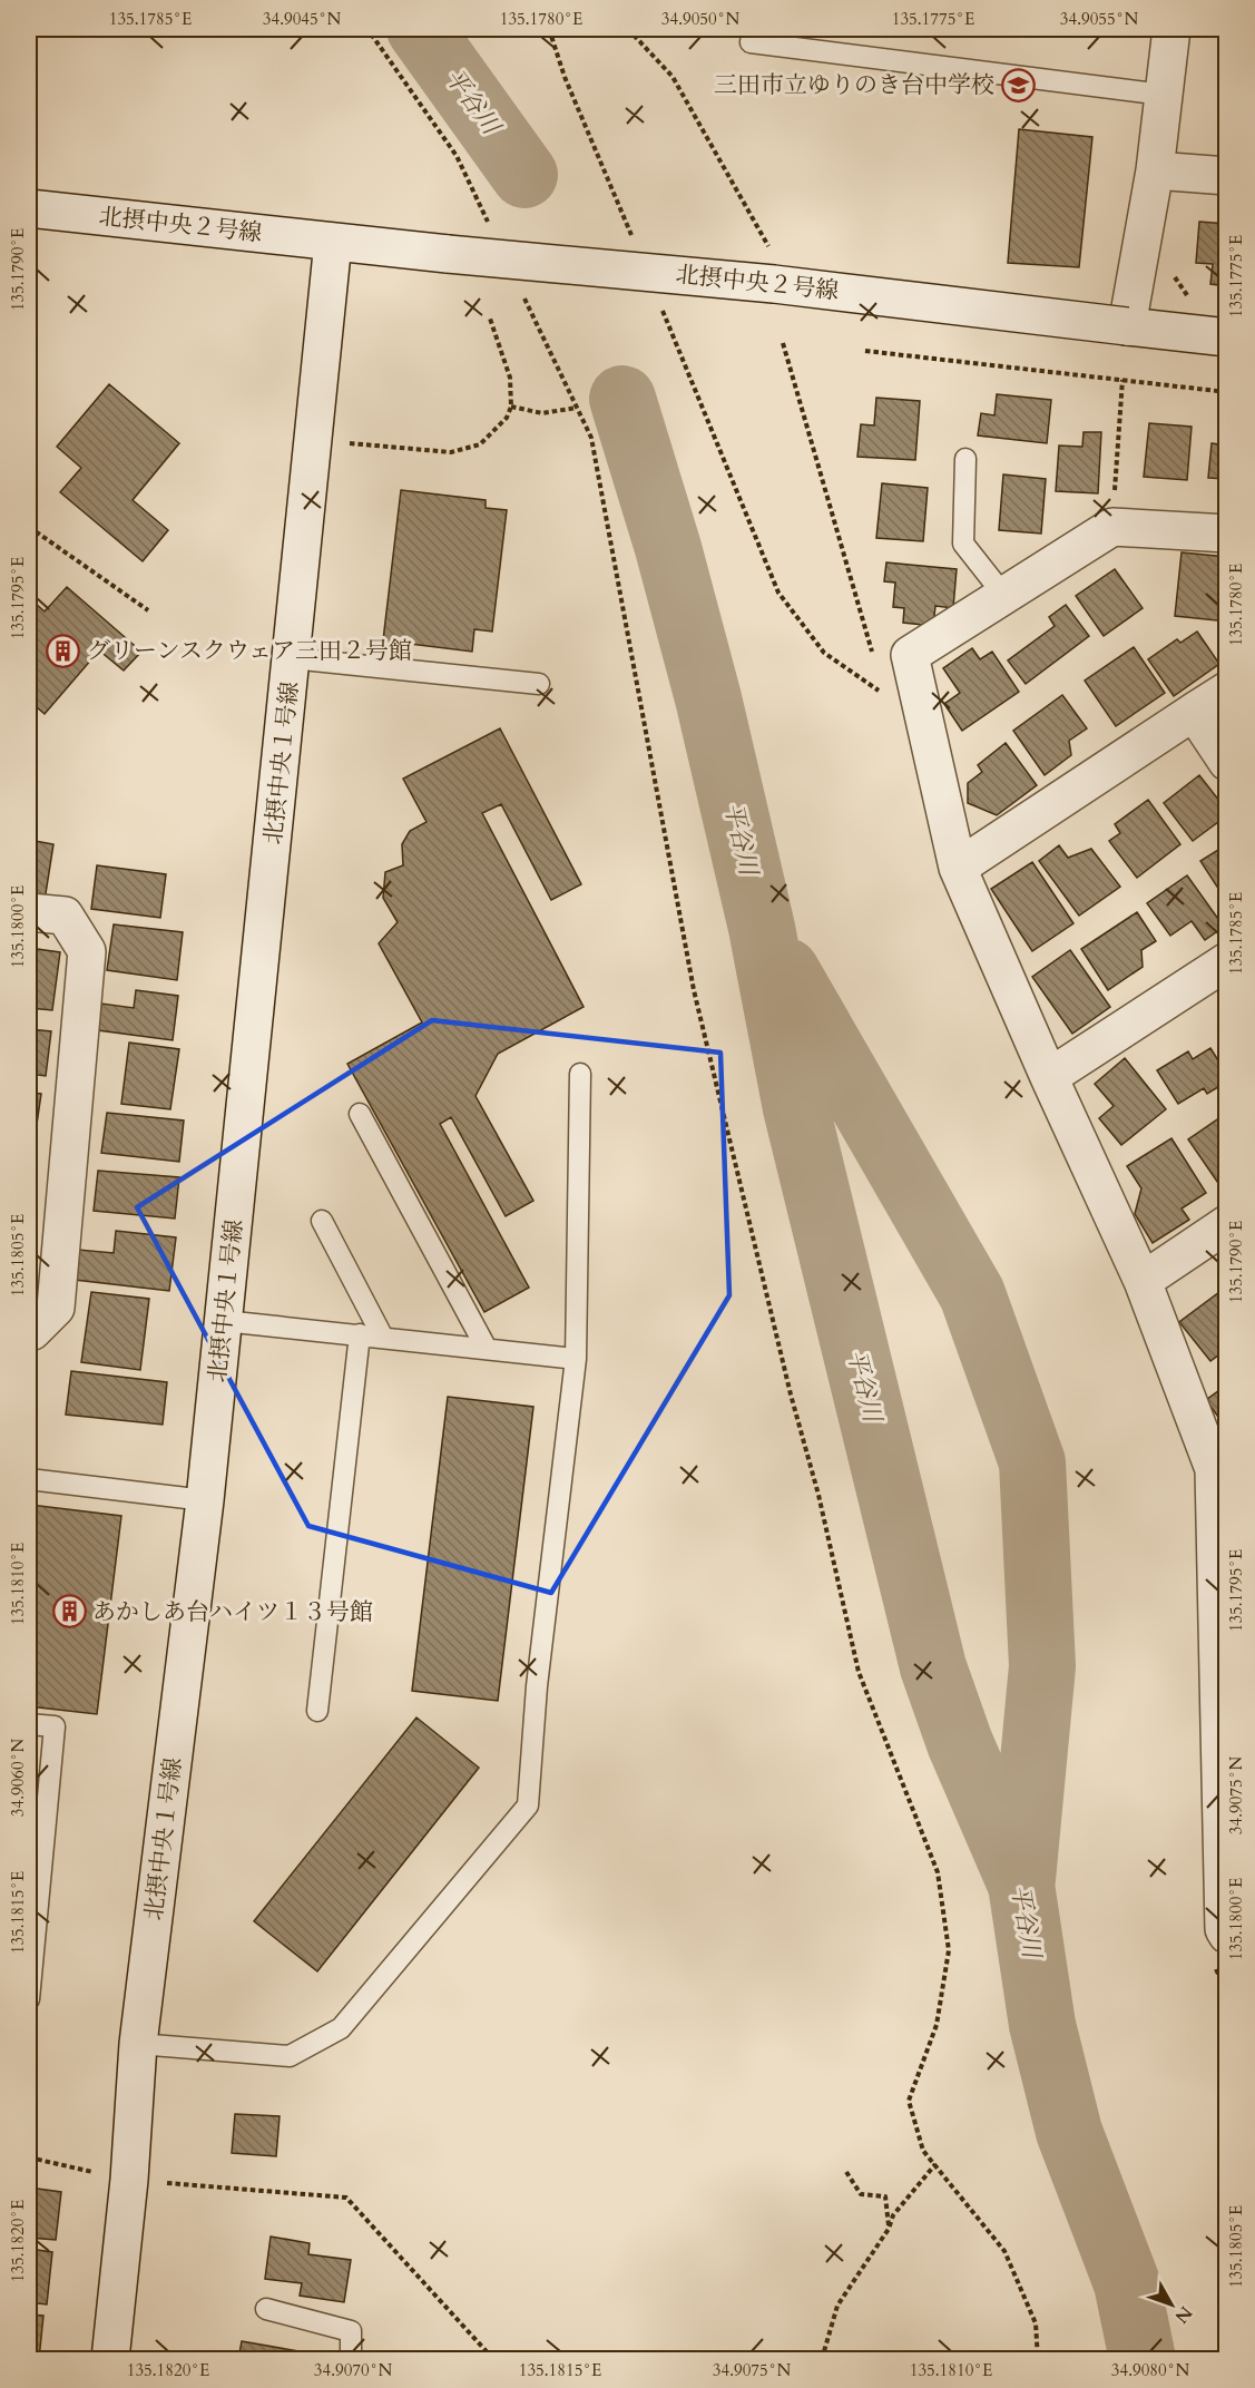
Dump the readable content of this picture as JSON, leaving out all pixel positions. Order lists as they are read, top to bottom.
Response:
{
  "streets": {
    "street": ["北摂中央２号線", "北摂中央１号線"]
  },
  "crossings": [
    ["北摂中央２号線", "北摂中央１号線"]
  ],
  "water": ["平谷川"],
  "places": {
    "school or university": ["三田市立ゆりのき台中学校"],
    "building": ["グリーンスクウェア三田２号館", "あかしあ台ハイツ１３号館"]
  },
  "north": "bottom right",
  "coordinates": [
    "135.1785°E",
    "34.9045°N",
    "135.1780°E",
    "34.9050°N",
    "135.1775°E",
    "34.9055°N",
    "135.1790°E",
    "135.1795°E",
    "135.1800°E",
    "135.1805°E",
    "135.1810°E",
    "34.9060°N",
    "34.9075°N",
    "135.1815°E",
    "135.1820°E",
    "34.9070°N",
    "34.9080°N"
  ]
}
